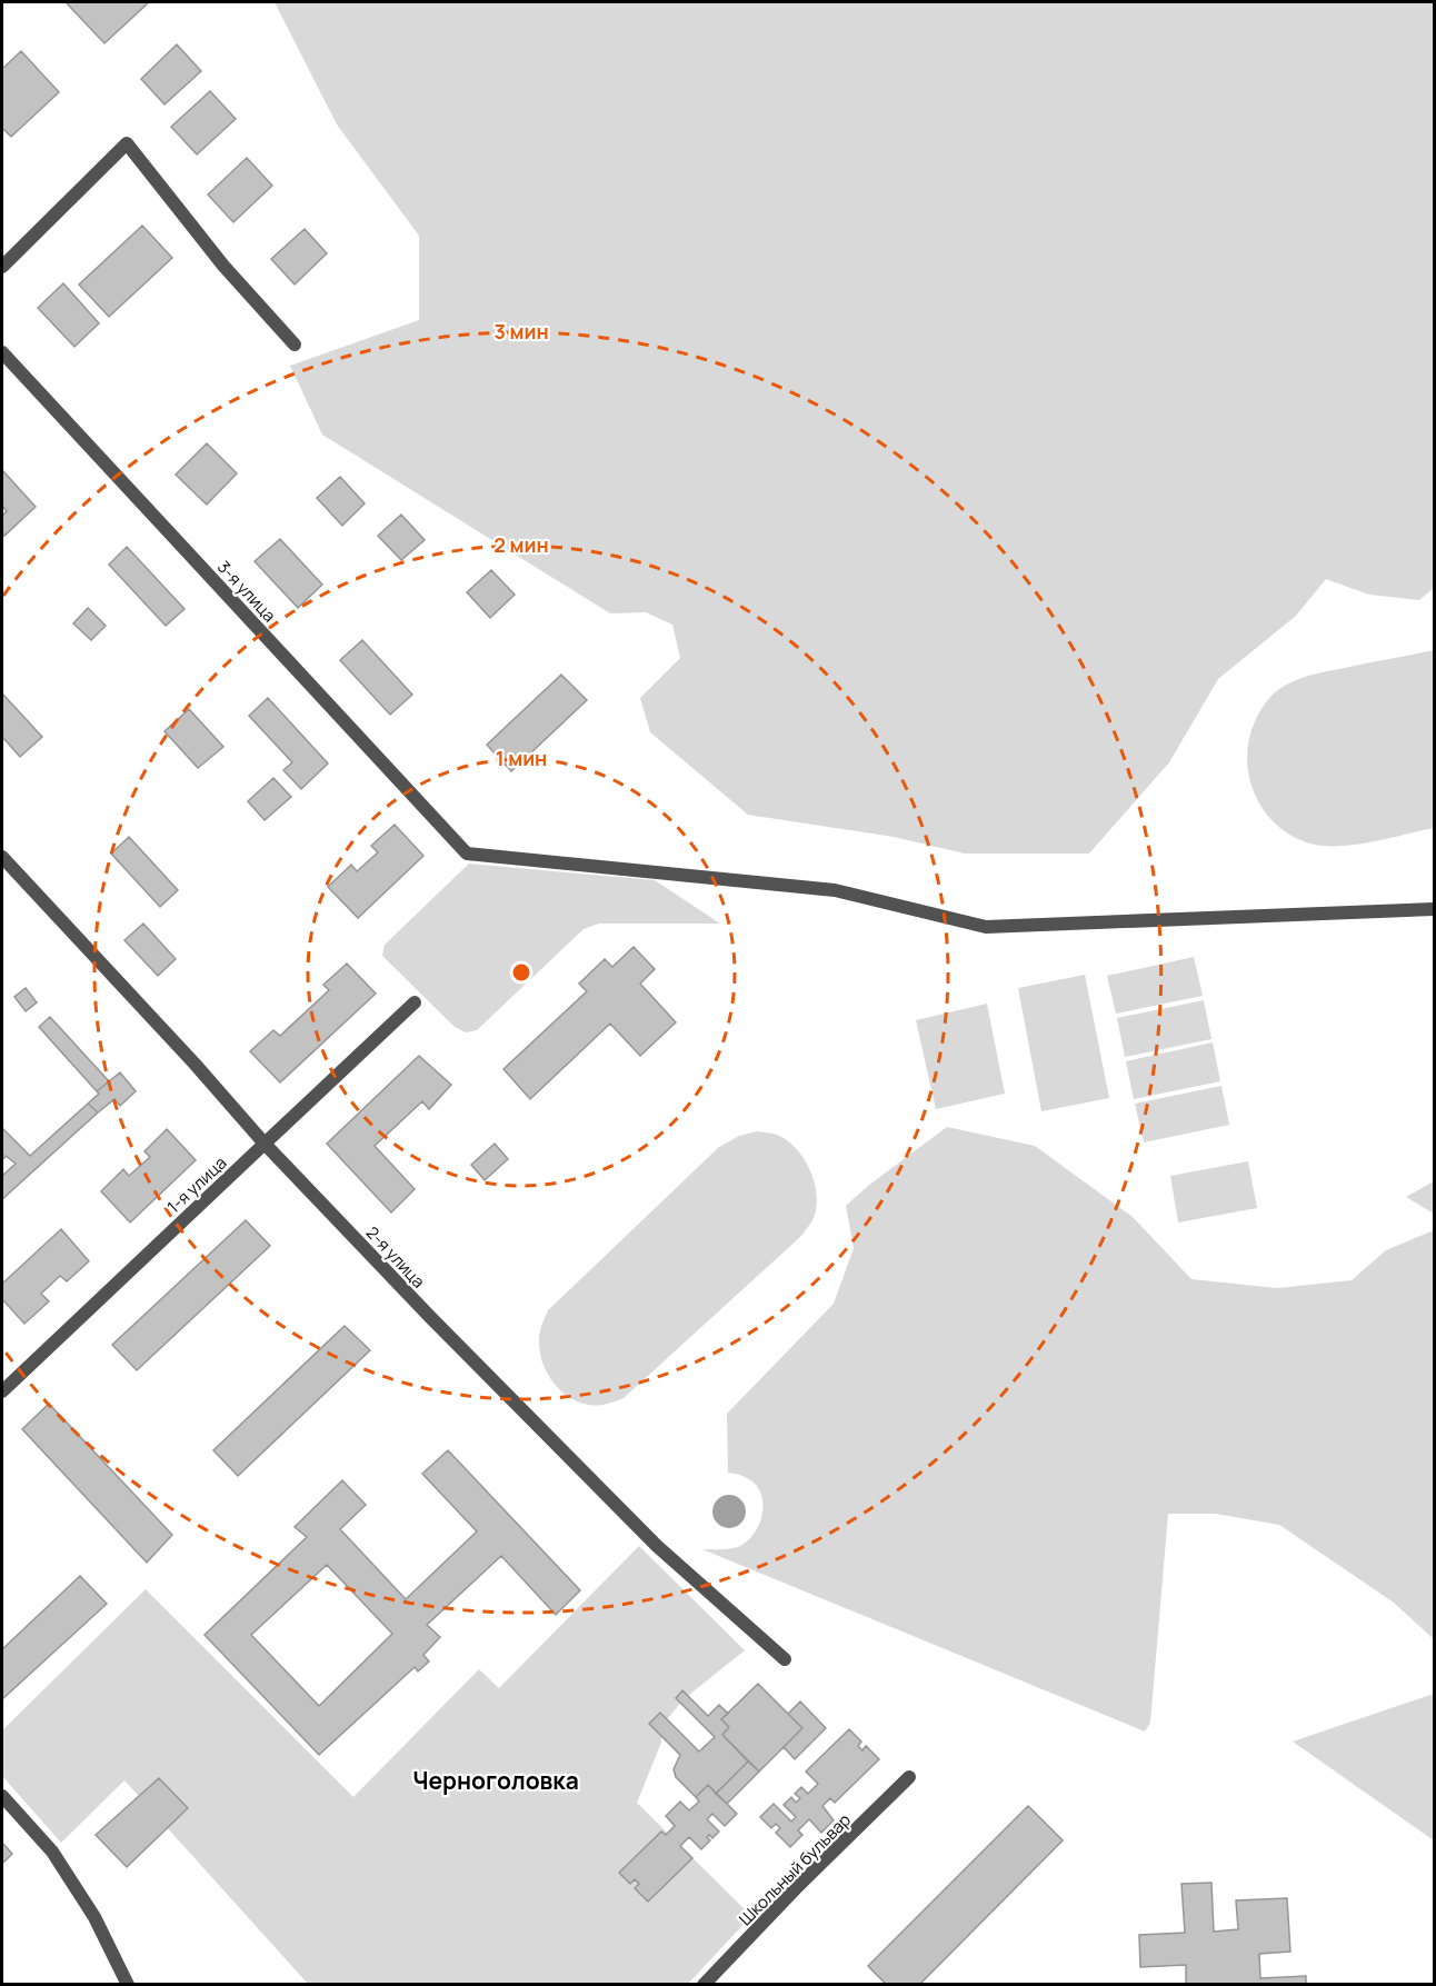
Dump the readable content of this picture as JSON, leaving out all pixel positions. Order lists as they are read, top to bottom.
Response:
{
  "streets": {
    "street": [
      "3-я улица",
      "1-я улица",
      "2-я улица",
      "Школьный бульвар"
    ]
  },
  "crossings": [
    ["1-я улица", "2-я улица"]
  ],
  "districts": ["Черноголовка"],
  "rings": ["3 мин", "2 мин", "1 мин"]
}
